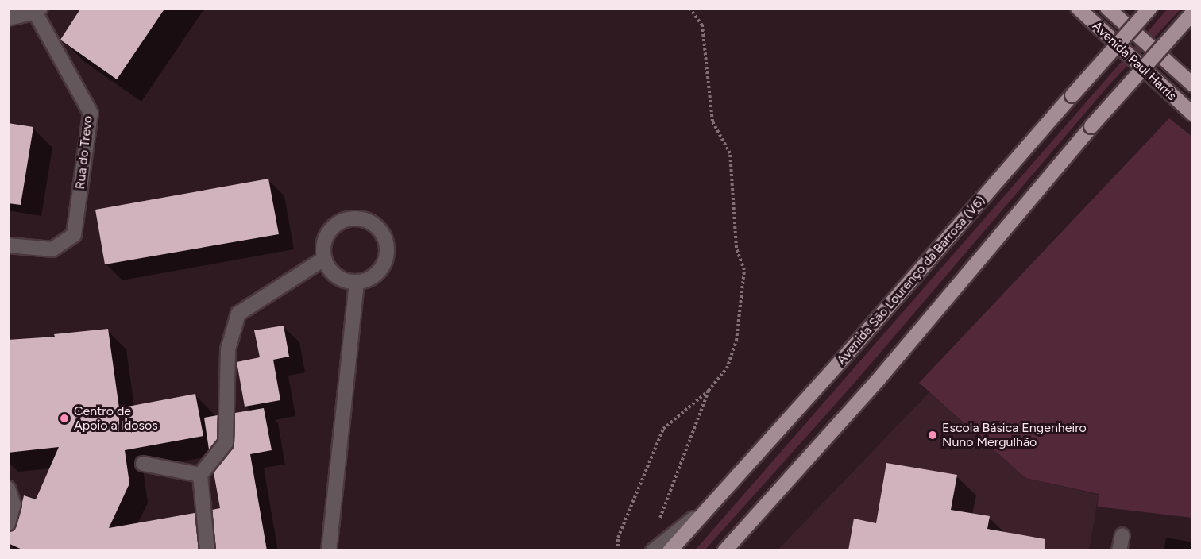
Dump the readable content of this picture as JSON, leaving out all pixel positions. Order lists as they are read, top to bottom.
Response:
{
  "streets": {
    "main road": ["Avenida Paul Harris", "Avenida São Lourenço da Barrosa (V6)"],
    "street": ["Rua do Trevo"]
  },
  "places": ["Centro de Apoio a Idosos", "Escola Básica Engenheiro Nuno Mergulhão"]
}
